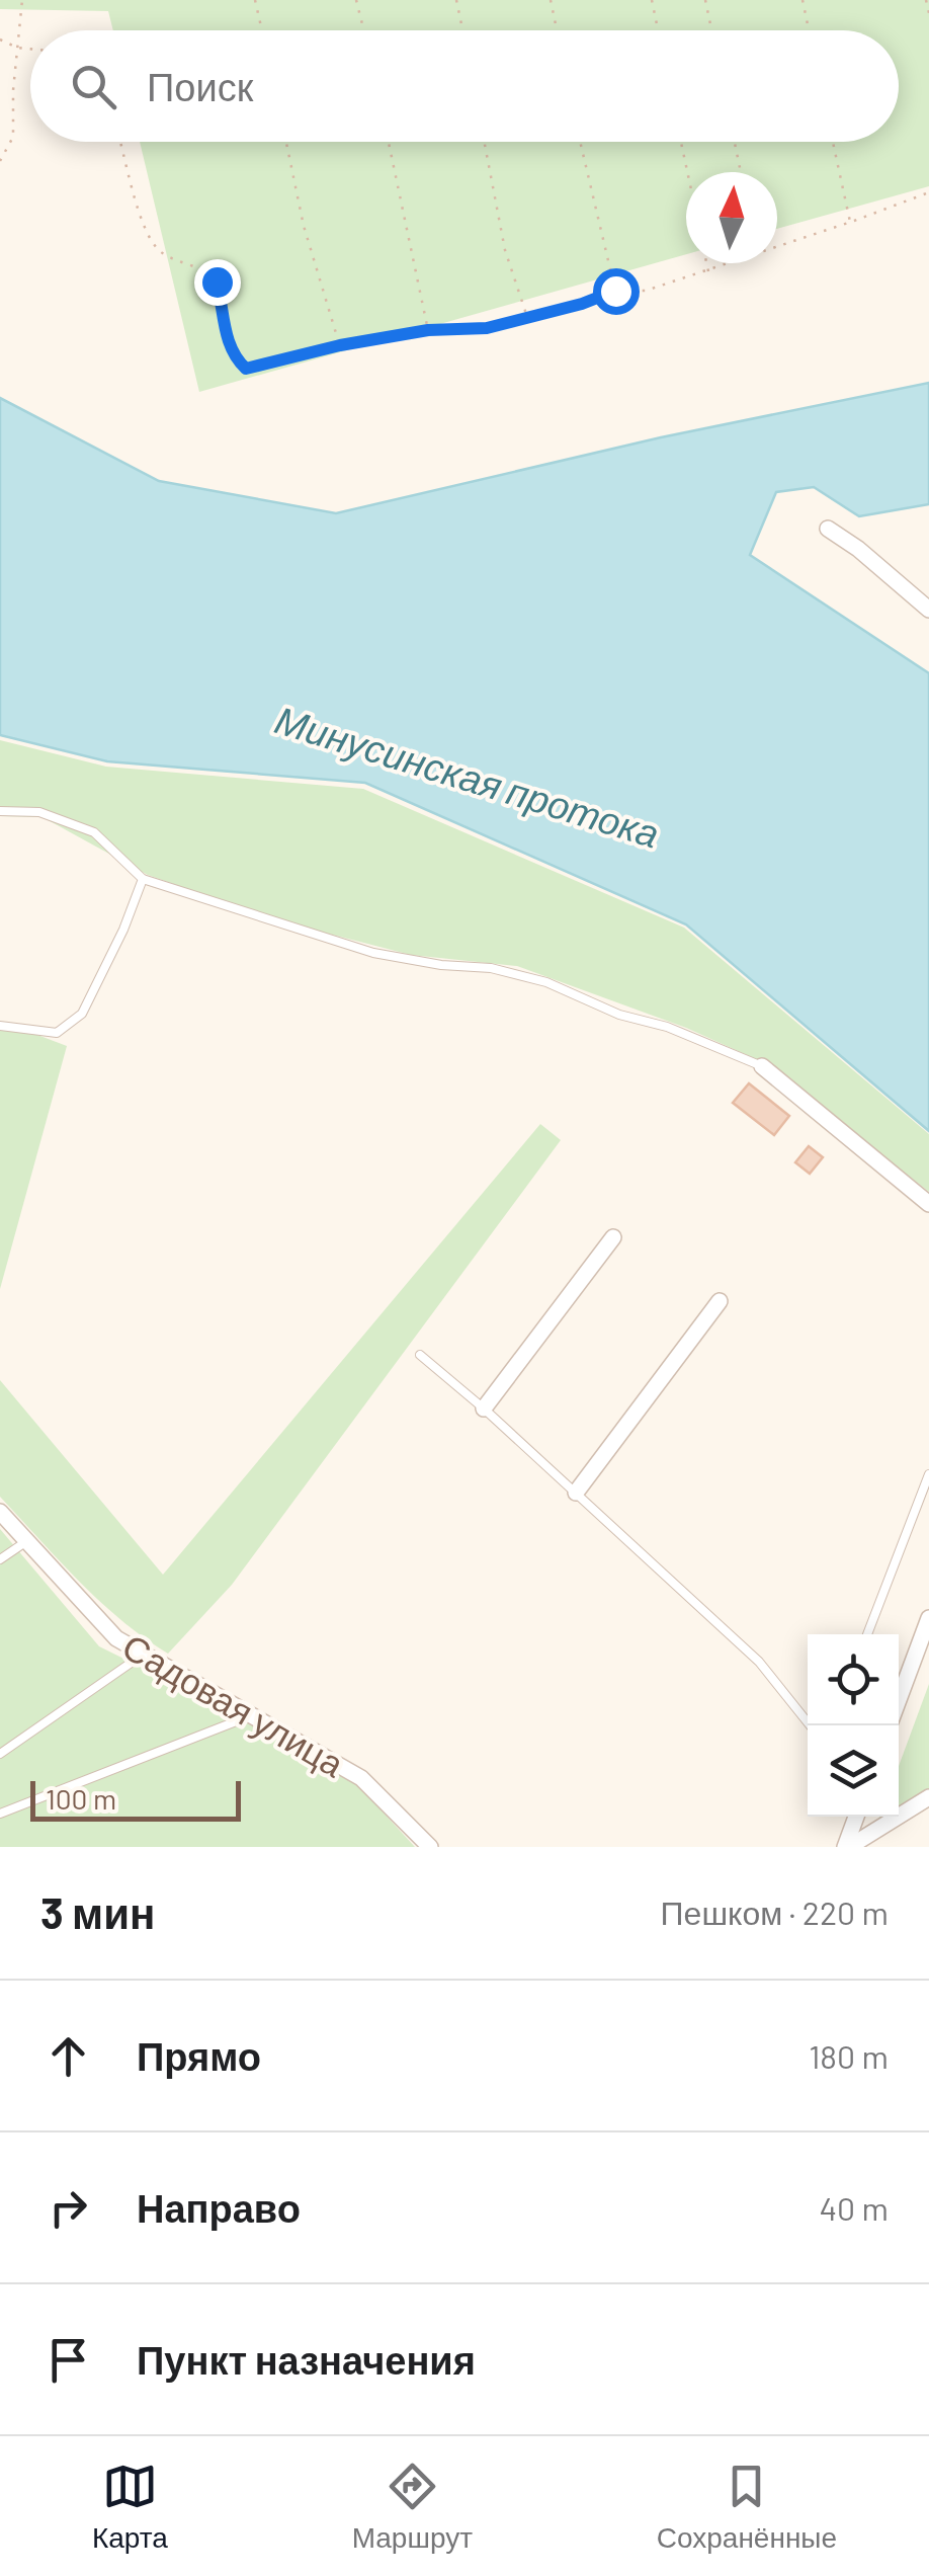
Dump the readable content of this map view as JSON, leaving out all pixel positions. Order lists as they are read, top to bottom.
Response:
{
  "streets": {
    "street": ["Садовая улица"]
  },
  "water": ["Минусинская протока"],
  "scale_bar": "100 m",
  "north": "top",
  "page": {
    "search": "Поиск",
    "scale": "100 m",
    "heading": ["3 мин", "Пешком · 220 m"],
    "list": [
      ["Прямо", "180 m"],
      ["Направо", "40 m"],
      "Пункт назначения"
    ],
    "nav": ["Карта", "Маршрут", "Сохранённые"]
  }
}
